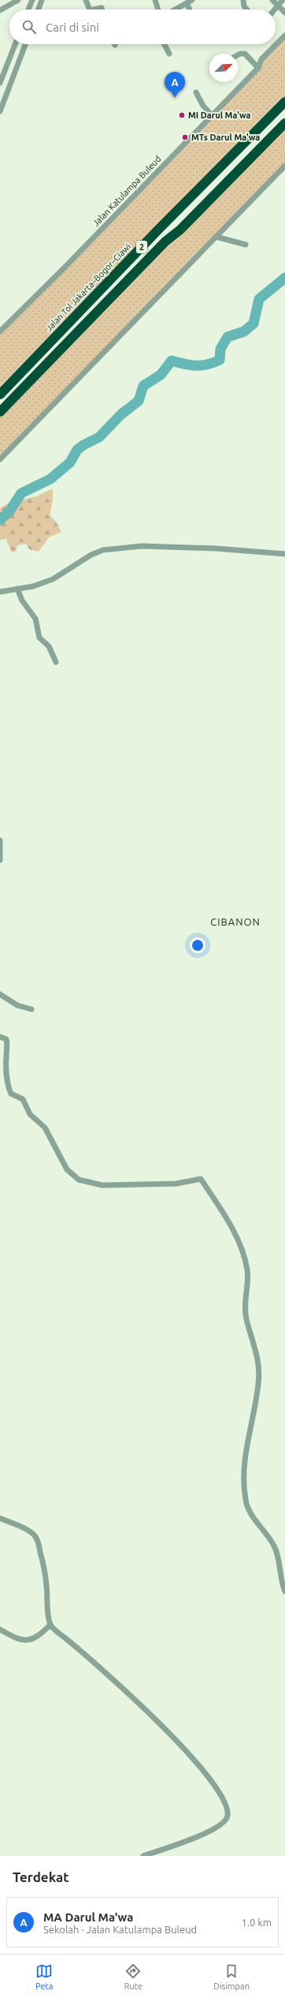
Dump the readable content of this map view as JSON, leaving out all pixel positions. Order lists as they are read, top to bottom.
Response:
{
  "streets": {
    "highway": ["2", "Jalan Tol Jakarta–Bogor–Ciawi"],
    "street": ["Jalan Katulampa Buleud"]
  },
  "districts": ["CIBANON"],
  "places": ["MI Darul Ma'wa", "MTs Darul Ma'wa"],
  "north": "top right",
  "page": {
    "search": "Cari di sini",
    "pins": "A",
    "heading": "Terdekat",
    "list": [
      {
        "mark": "A",
        "name": "MA Darul Ma'wa",
        "note": "Sekolah · Jalan Katulampa Buleud",
        "value": "1.0 km"
      }
    ],
    "nav": ["Peta", "Rute", "Disimpan"]
  }
}
